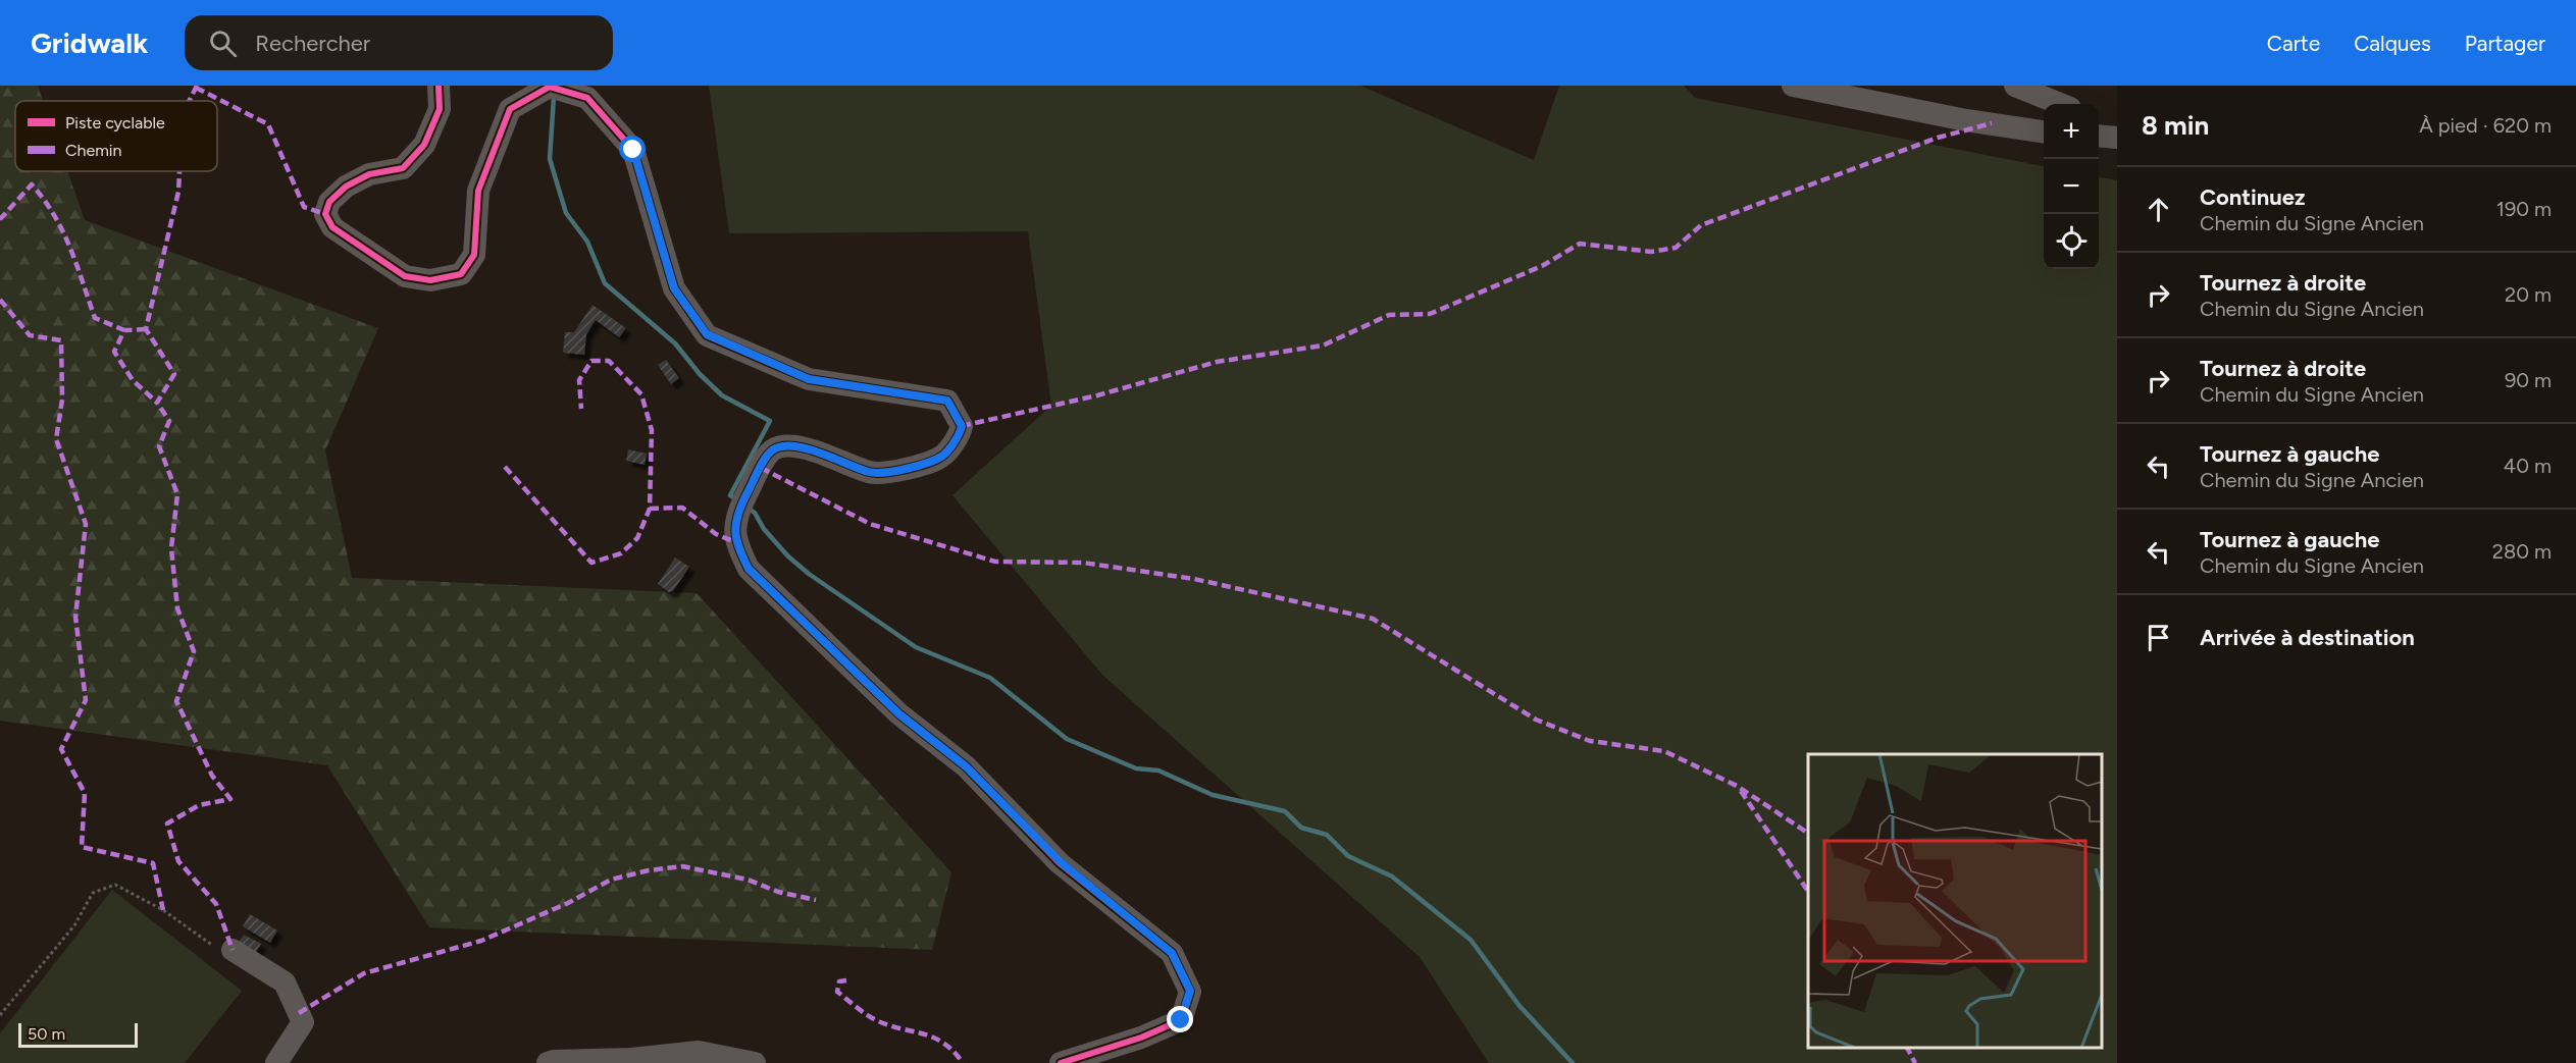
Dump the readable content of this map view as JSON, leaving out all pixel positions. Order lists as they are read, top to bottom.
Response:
{
  "legend": ["Piste cyclable", "Chemin"],
  "scale_bar": "50 m",
  "page": {
    "header": "Gridwalk",
    "search": "Rechercher",
    "nav": ["Carte", "Calques", "Partager"],
    "heading": ["8 min", "À pied · 620 m"],
    "map_buttons": ["+", "−"],
    "list": [
      ["Continuez", "Chemin du Signe Ancien", "190 m"],
      ["Tournez à droite", "Chemin du Signe Ancien", "20 m"],
      ["Tournez à droite", "Chemin du Signe Ancien", "90 m"],
      ["Tournez à gauche", "Chemin du Signe Ancien", "40 m"],
      ["Tournez à gauche", "Chemin du Signe Ancien", "280 m"],
      "Arrivée à destination"
    ],
    "scale": "50 m"
  }
}
